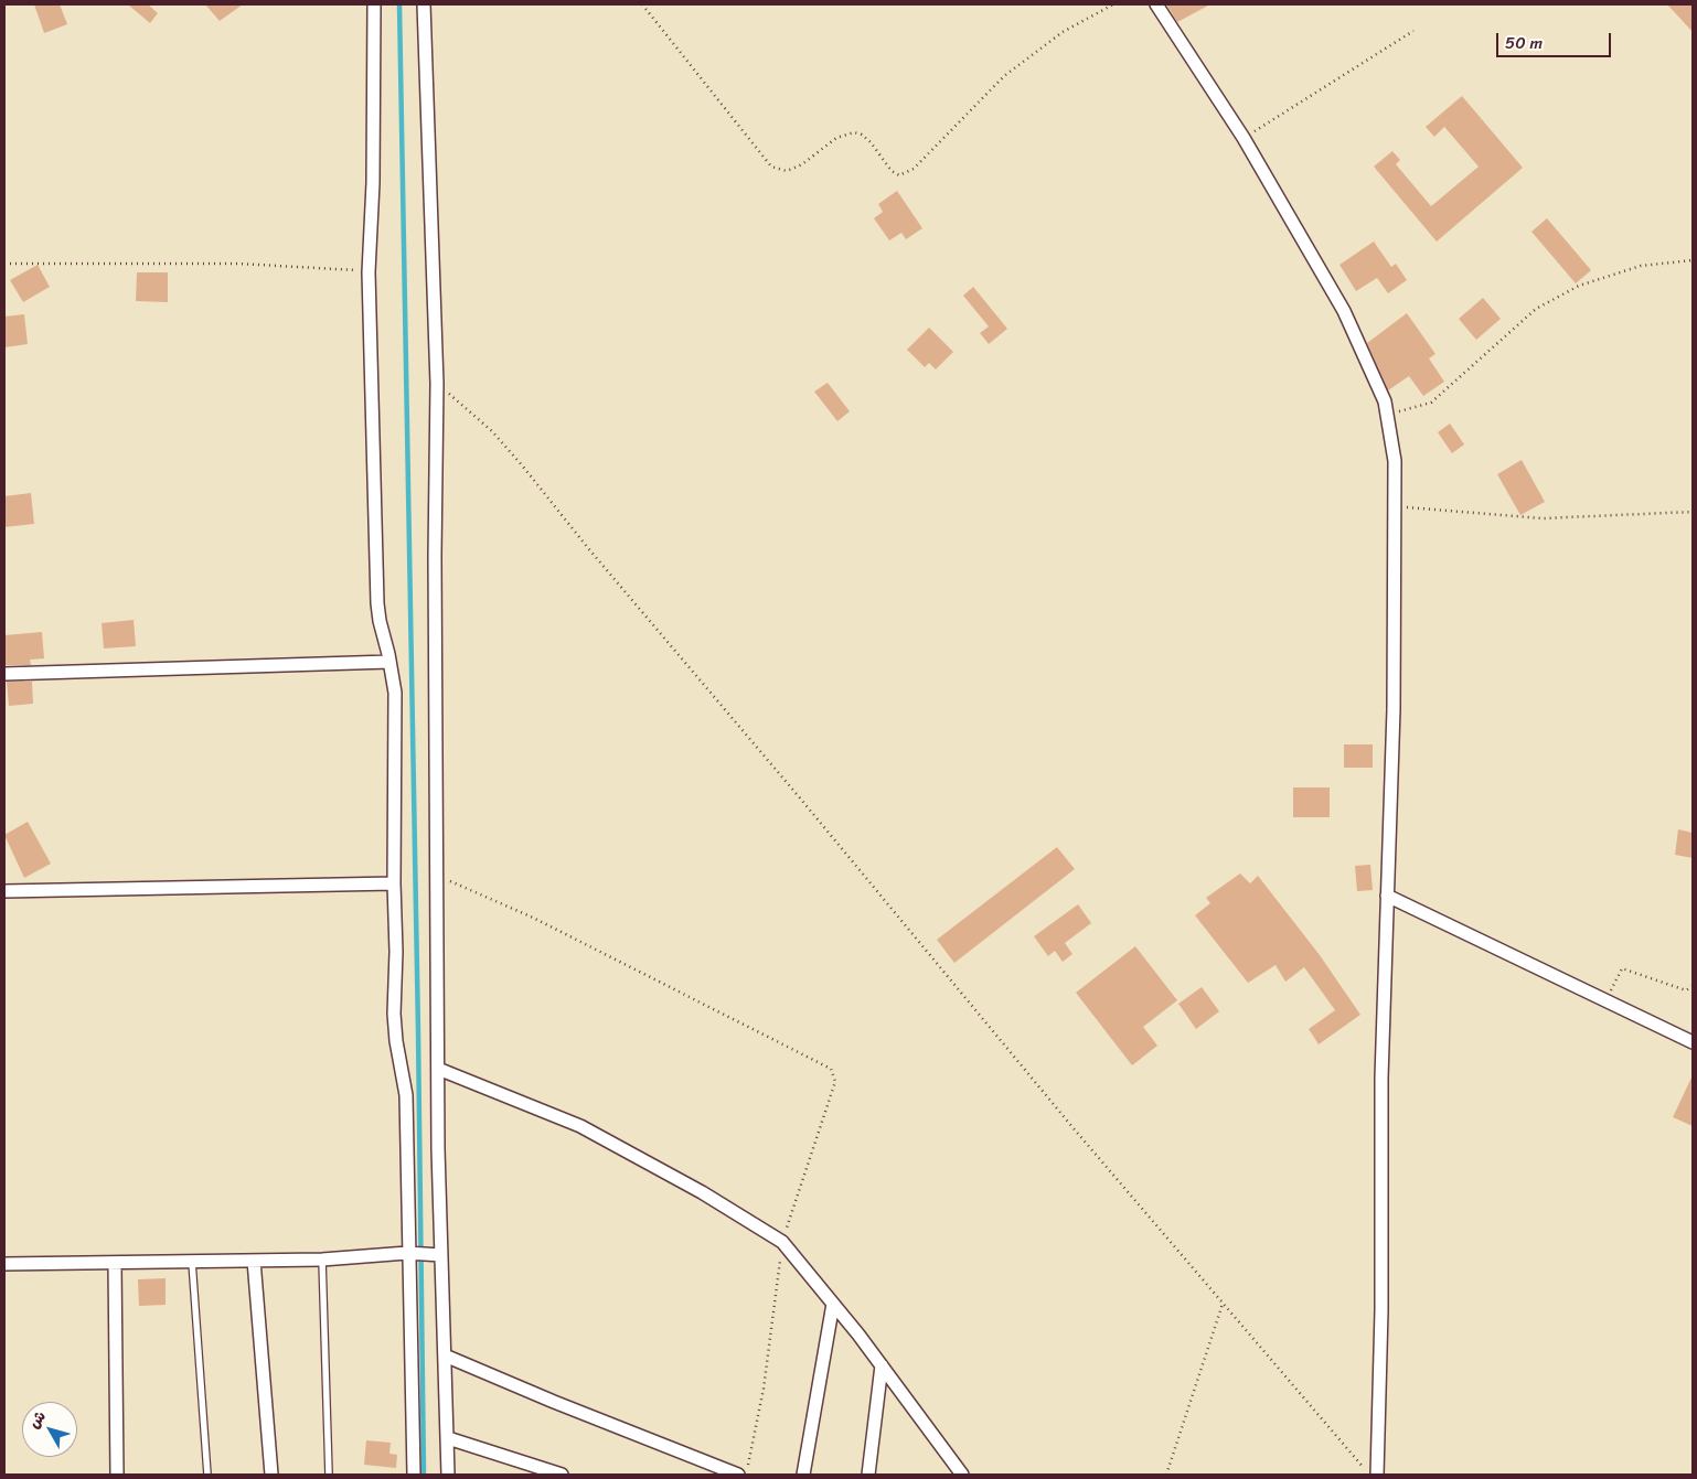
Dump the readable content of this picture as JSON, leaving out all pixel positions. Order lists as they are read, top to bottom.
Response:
{
  "scale_bar": "50 m",
  "north": "top left"
}
